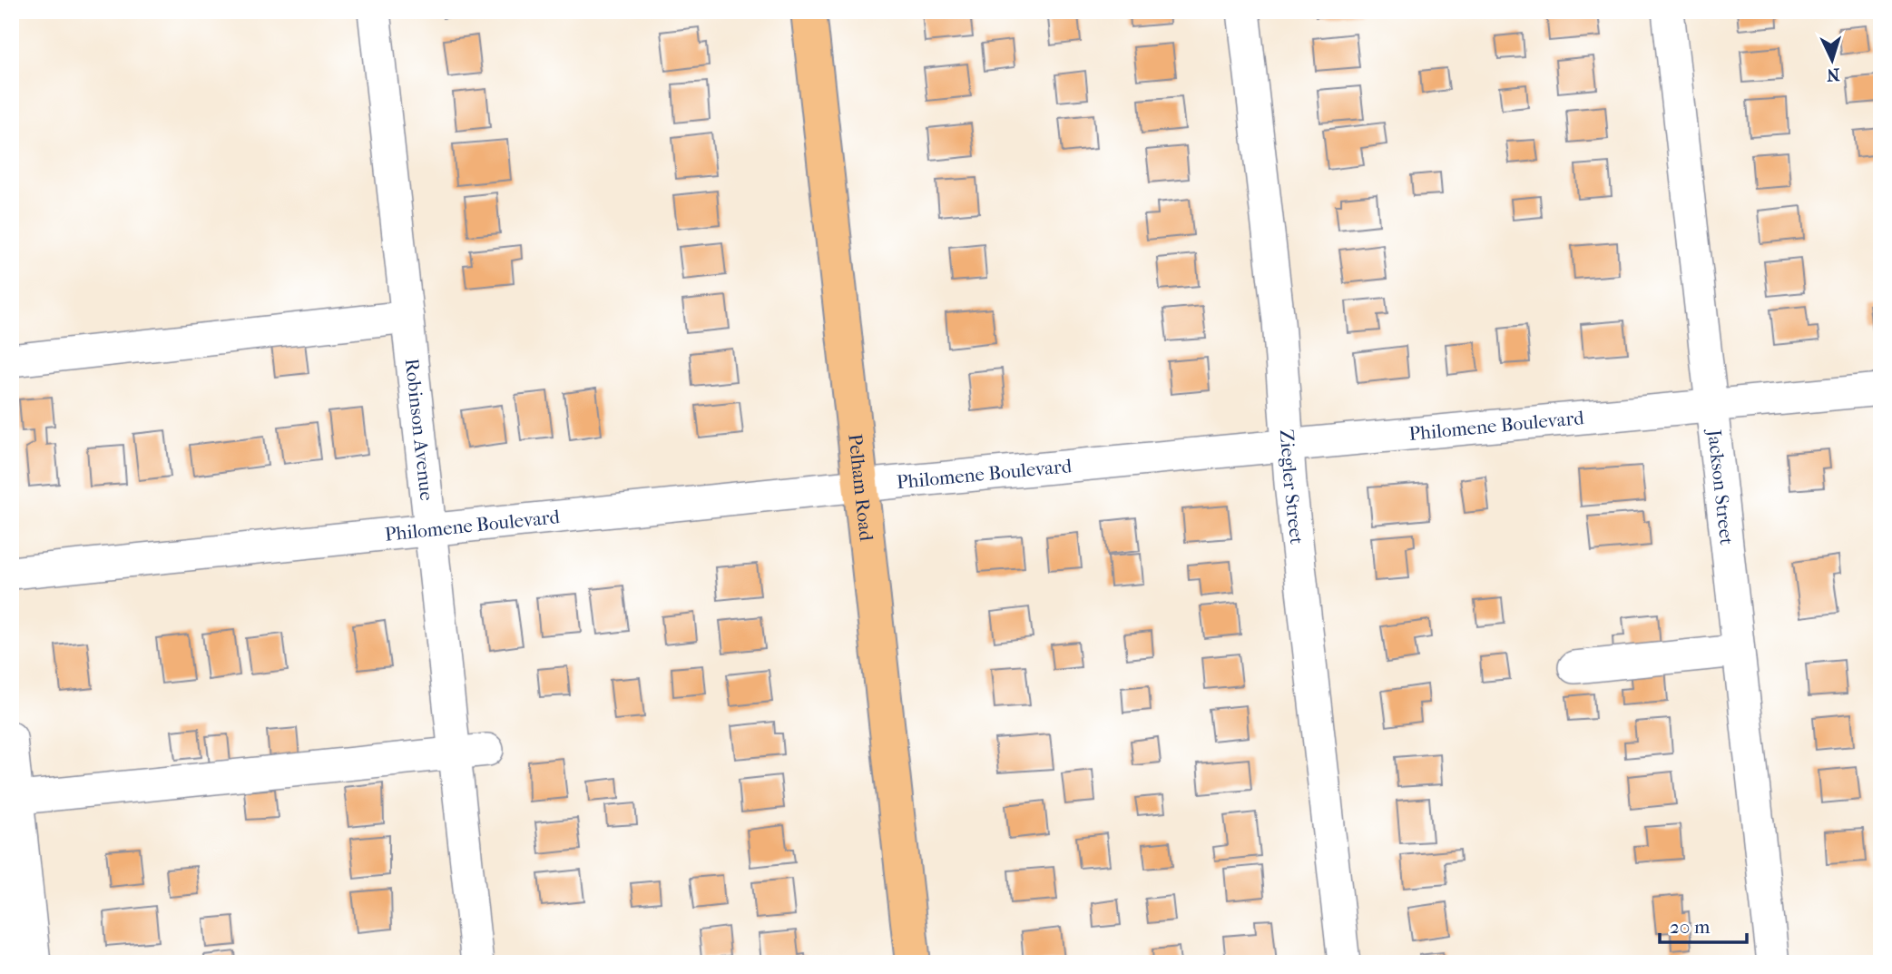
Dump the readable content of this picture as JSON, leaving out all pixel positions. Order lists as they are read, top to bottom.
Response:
{
  "streets": {
    "main road": ["Pelham Road"],
    "street": [
      "Philomene Boulevard",
      "Robinson Avenue",
      "Ziegler Street",
      "Jackson Street"
    ]
  },
  "crossings": [
    ["Philomene Boulevard", "Robinson Avenue"],
    ["Philomene Boulevard", "Pelham Road"],
    ["Philomene Boulevard", "Ziegler Street"],
    ["Philomene Boulevard", "Jackson Street"]
  ],
  "scale_bar": "20 m",
  "north": "bottom"
}
